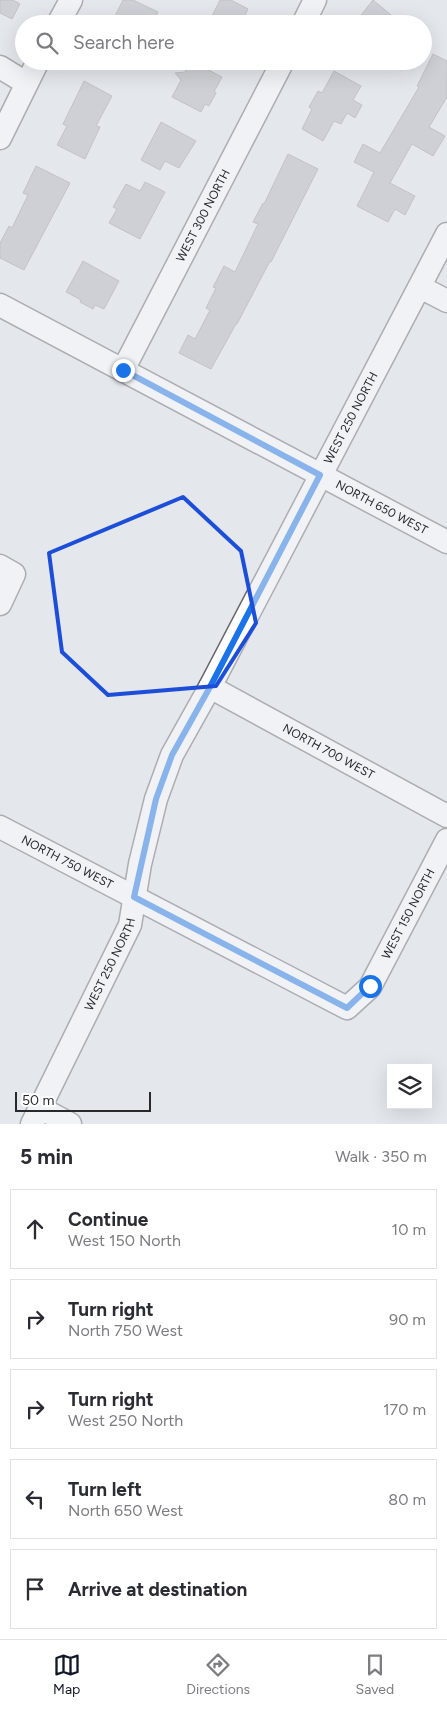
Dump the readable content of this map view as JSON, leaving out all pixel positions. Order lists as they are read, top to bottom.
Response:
{
  "streets": {
    "street": [
      "WEST 300 NORTH",
      "WEST 250 NORTH",
      "NORTH 650 WEST",
      "NORTH 700 WEST",
      "NORTH 750 WEST",
      "WEST 150 NORTH"
    ]
  },
  "crossings": [
    ["WEST 300 NORTH", "NORTH 650 WEST"],
    ["WEST 250 NORTH", "NORTH 650 WEST"],
    ["WEST 250 NORTH", "NORTH 700 WEST"],
    ["WEST 250 NORTH", "NORTH 750 WEST"],
    ["NORTH 750 WEST", "WEST 150 NORTH"]
  ],
  "scale_bar": "50 m",
  "page": {
    "search": "Search here",
    "scale": "50 m",
    "heading": ["5 min", "Walk · 350 m"],
    "list": [
      ["Continue", "West 150 North", "10 m"],
      ["Turn right", "North 750 West", "90 m"],
      ["Turn right", "West 250 North", "170 m"],
      ["Turn left", "North 650 West", "80 m"],
      "Arrive at destination"
    ],
    "nav": ["Map", "Directions", "Saved"]
  }
}
